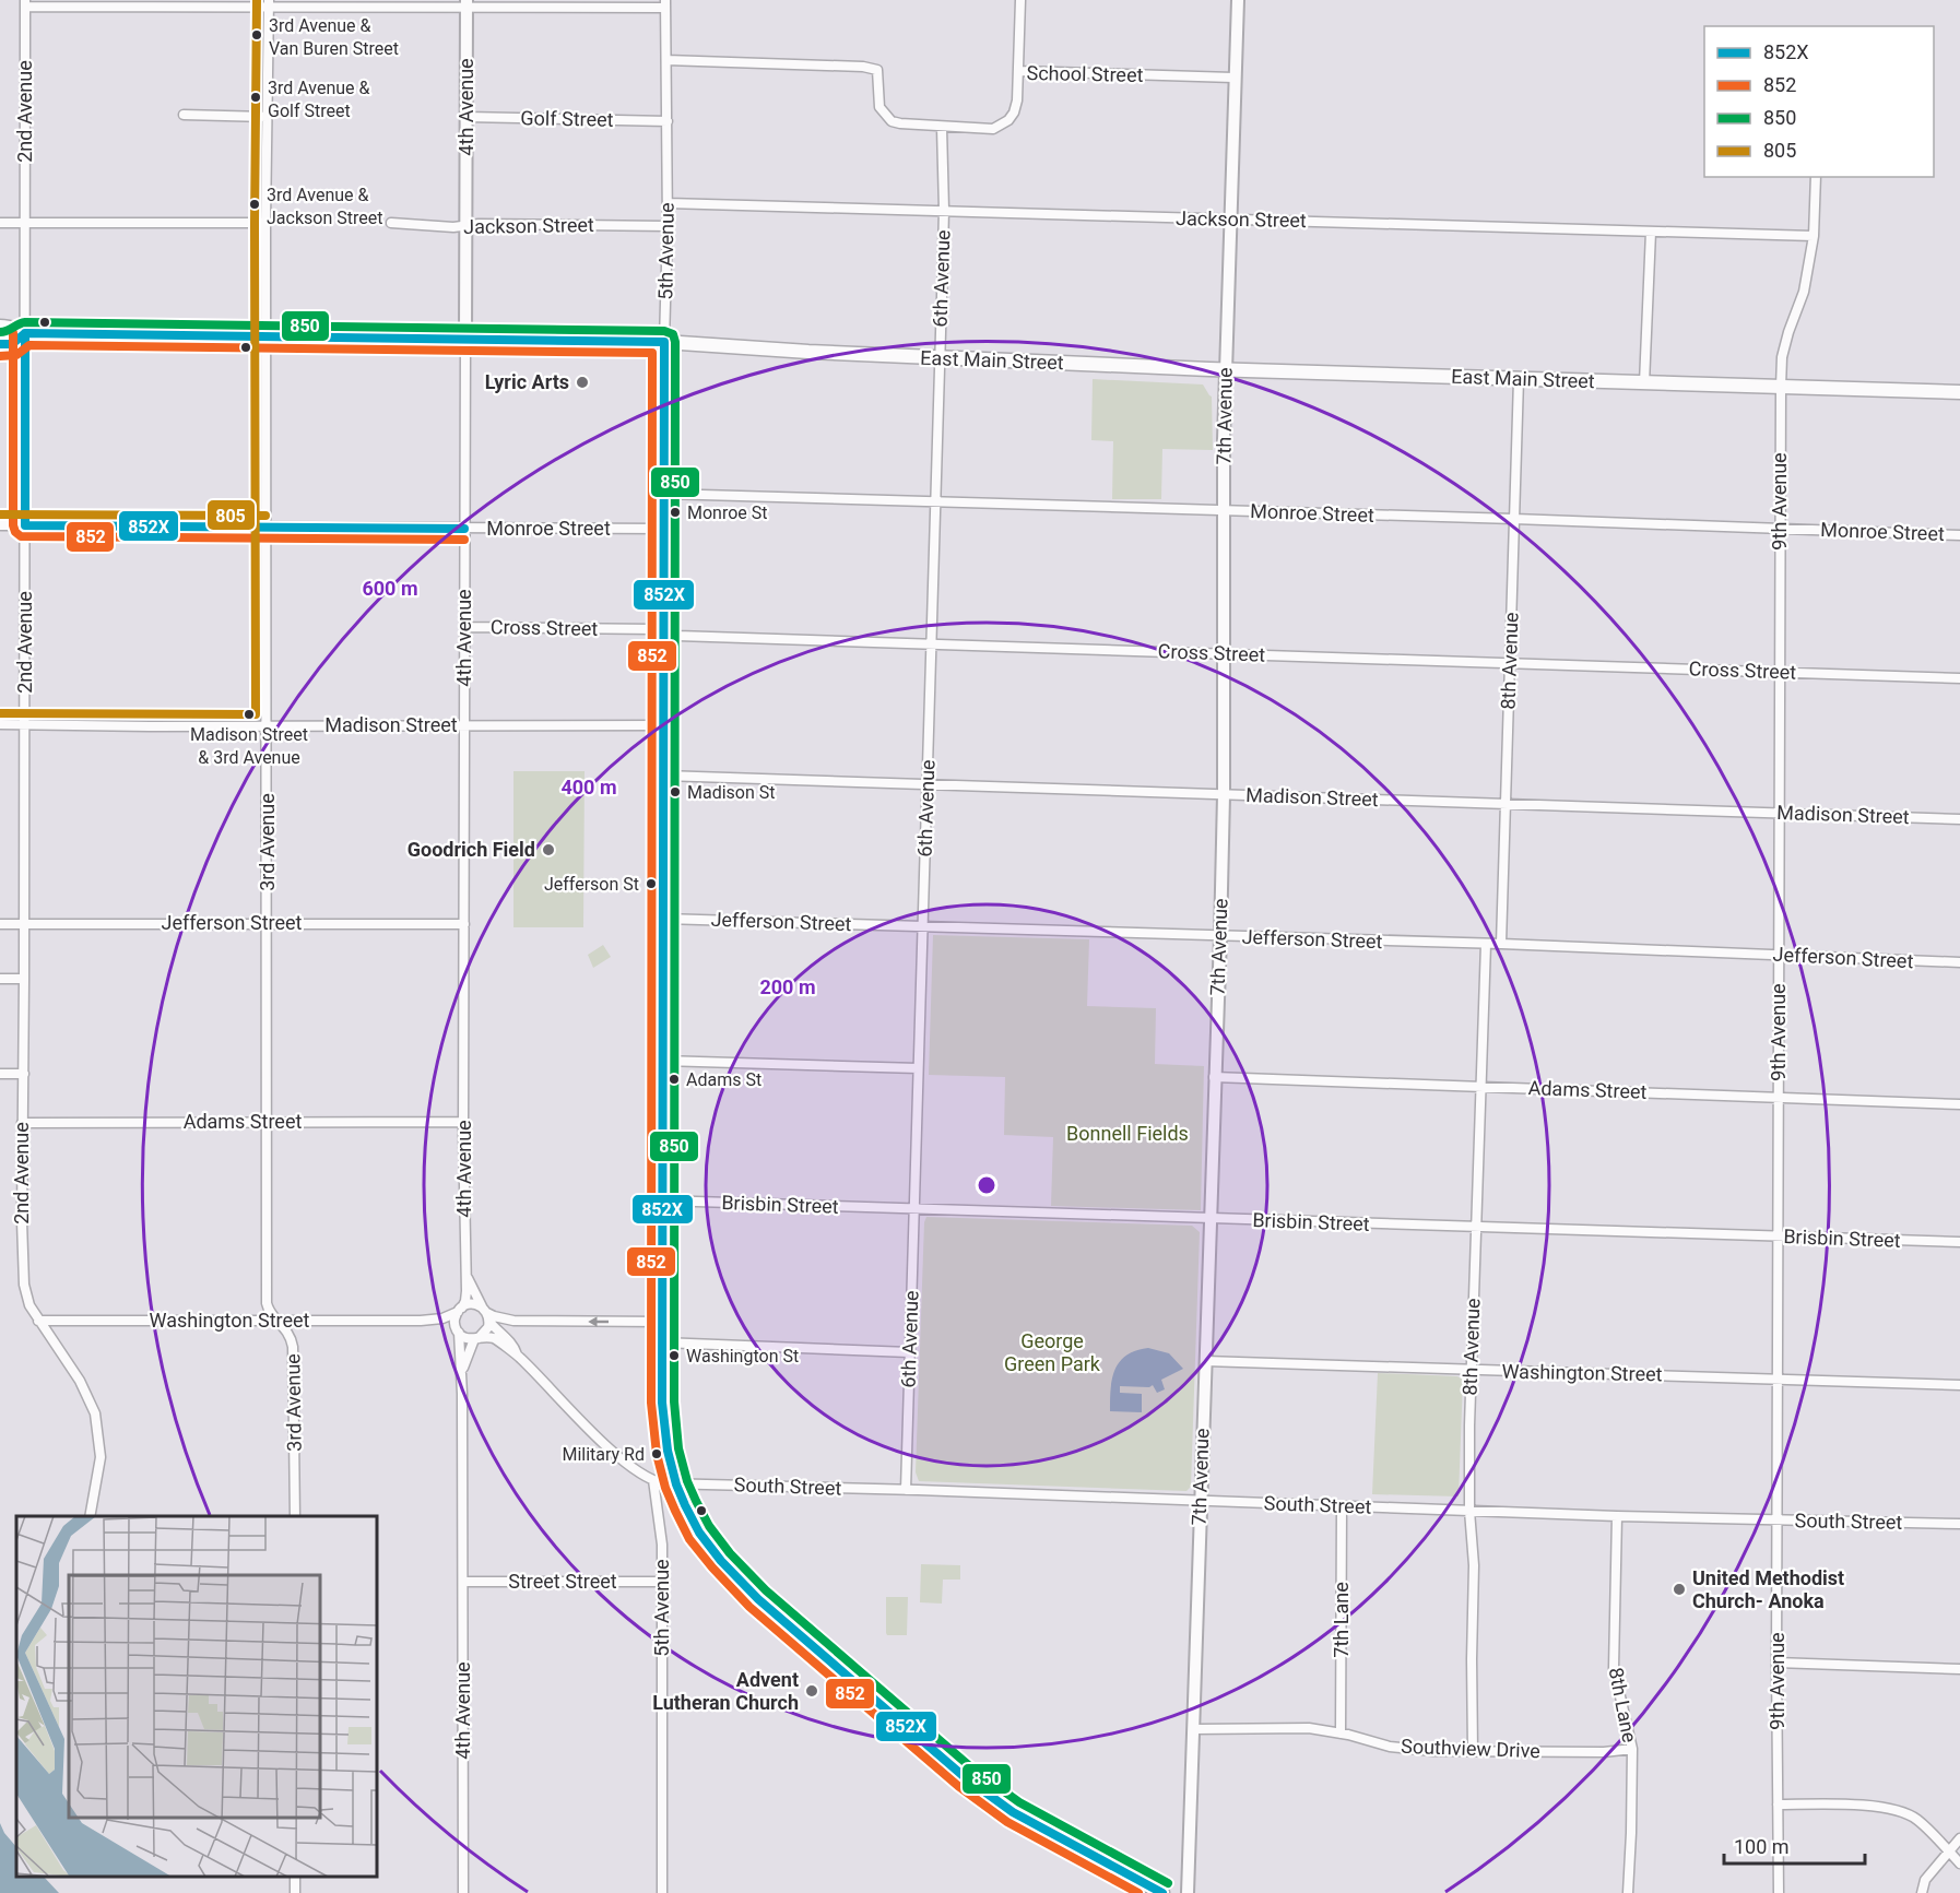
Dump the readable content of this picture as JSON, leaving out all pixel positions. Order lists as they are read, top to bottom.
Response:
{
  "streets": {
    "main road": ["5th Avenue", "East Main Street"],
    "street": [
      "School Street",
      "4th Avenue",
      "2nd Avenue",
      "Golf Street",
      "Jackson Street",
      "6th Avenue",
      "7th Avenue",
      "9th Avenue",
      "Monroe Street",
      "Cross Street",
      "8th Avenue",
      "Madison Street",
      "3rd Avenue",
      "Jefferson Street",
      "Adams Street",
      "Brisbin Street",
      "Washington Street",
      "South Street",
      "Street Street",
      "7th Lane",
      "8th Lane",
      "Southview Drive"
    ]
  },
  "crossings": [
    ["School Street", "5th Avenue"],
    ["School Street", "6th Avenue"],
    ["School Street", "7th Avenue"],
    ["4th Avenue", "Golf Street"],
    ["4th Avenue", "Jackson Street"],
    ["4th Avenue", "East Main Street"],
    ["4th Avenue", "Monroe Street"],
    ["4th Avenue", "Cross Street"],
    ["4th Avenue", "Madison Street"],
    ["4th Avenue", "Jefferson Street"],
    ["4th Avenue", "Adams Street"],
    ["4th Avenue", "Washington Street"],
    ["4th Avenue", "Street Street"],
    ["2nd Avenue", "East Main Street"],
    ["2nd Avenue", "Monroe Street"],
    ["2nd Avenue", "Madison Street"],
    ["2nd Avenue", "Jefferson Street"],
    ["2nd Avenue", "Adams Street"],
    ["2nd Avenue", "Washington Street"],
    ["Golf Street", "5th Avenue"],
    ["Jackson Street", "5th Avenue"],
    ["Jackson Street", "6th Avenue"],
    ["Jackson Street", "7th Avenue"],
    ["Jackson Street", "9th Avenue"],
    ["5th Avenue", "East Main Street"],
    ["5th Avenue", "Monroe Street"],
    ["5th Avenue", "Cross Street"],
    ["5th Avenue", "Madison Street"],
    ["5th Avenue", "Jefferson Street"],
    ["5th Avenue", "Brisbin Street"],
    ["5th Avenue", "South Street"],
    ["5th Avenue", "Street Street"],
    ["6th Avenue", "East Main Street"],
    ["6th Avenue", "Monroe Street"],
    ["6th Avenue", "Cross Street"],
    ["6th Avenue", "Madison Street"],
    ["6th Avenue", "Jefferson Street"],
    ["6th Avenue", "Brisbin Street"],
    ["6th Avenue", "South Street"],
    ["East Main Street", "7th Avenue"],
    ["East Main Street", "9th Avenue"],
    ["East Main Street", "8th Avenue"],
    ["East Main Street", "3rd Avenue"],
    ["7th Avenue", "Monroe Street"],
    ["7th Avenue", "Cross Street"],
    ["7th Avenue", "Madison Street"],
    ["7th Avenue", "Jefferson Street"],
    ["7th Avenue", "Adams Street"],
    ["7th Avenue", "Brisbin Street"],
    ["7th Avenue", "Washington Street"],
    ["7th Avenue", "South Street"],
    ["7th Avenue", "Southview Drive"],
    ["9th Avenue", "Monroe Street"],
    ["9th Avenue", "Cross Street"],
    ["9th Avenue", "Madison Street"],
    ["9th Avenue", "Jefferson Street"],
    ["9th Avenue", "Adams Street"],
    ["9th Avenue", "Brisbin Street"],
    ["9th Avenue", "Washington Street"],
    ["9th Avenue", "South Street"],
    ["Monroe Street", "8th Avenue"],
    ["Monroe Street", "3rd Avenue"],
    ["Cross Street", "8th Avenue"],
    ["8th Avenue", "Madison Street"],
    ["8th Avenue", "Jefferson Street"],
    ["8th Avenue", "Adams Street"],
    ["8th Avenue", "Brisbin Street"],
    ["8th Avenue", "Washington Street"],
    ["8th Avenue", "South Street"],
    ["8th Avenue", "Southview Drive"],
    ["Madison Street", "3rd Avenue"],
    ["3rd Avenue", "Jefferson Street"],
    ["3rd Avenue", "Adams Street"],
    ["3rd Avenue", "Washington Street"],
    ["South Street", "7th Lane"],
    ["South Street", "8th Lane"],
    ["7th Lane", "Southview Drive"],
    ["8th Lane", "Southview Drive"]
  ],
  "parks": ["Bonnell Fields", "George Green Park"],
  "places": [
    "3rd Avenue & Van Buren Street",
    "3rd Avenue & Golf Street",
    "3rd Avenue & Jackson Street",
    "Lyric Arts",
    "Monroe St",
    "Madison Street & 3rd Avenue",
    "Madison St",
    "Goodrich Field",
    "Jefferson St",
    "Adams St",
    "Washington St",
    "Military Rd",
    "United Methodist Church- Anoka",
    "Advent Lutheran Church"
  ],
  "lines": [
    "transit line 805",
    "transit line 850",
    "transit line 852X",
    "transit line 852"
  ],
  "legend": [
    "852X",
    "852",
    "850",
    "805"
  ],
  "scale_bar": "100 m",
  "rings": ["600 m", "400 m", "200 m"]
}
